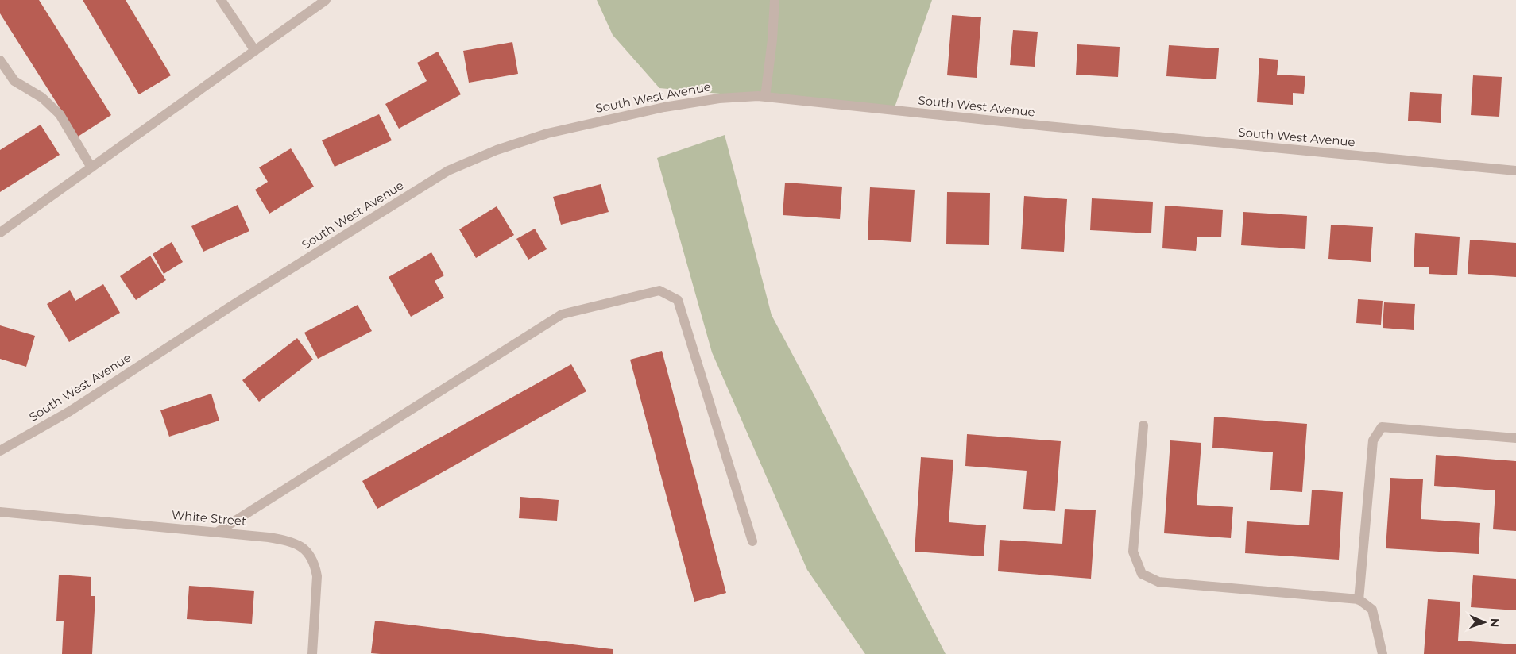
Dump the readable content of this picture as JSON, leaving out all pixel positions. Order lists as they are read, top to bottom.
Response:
{
  "streets": {
    "street": ["South West Avenue", "White Street"]
  },
  "north": "right"
}
